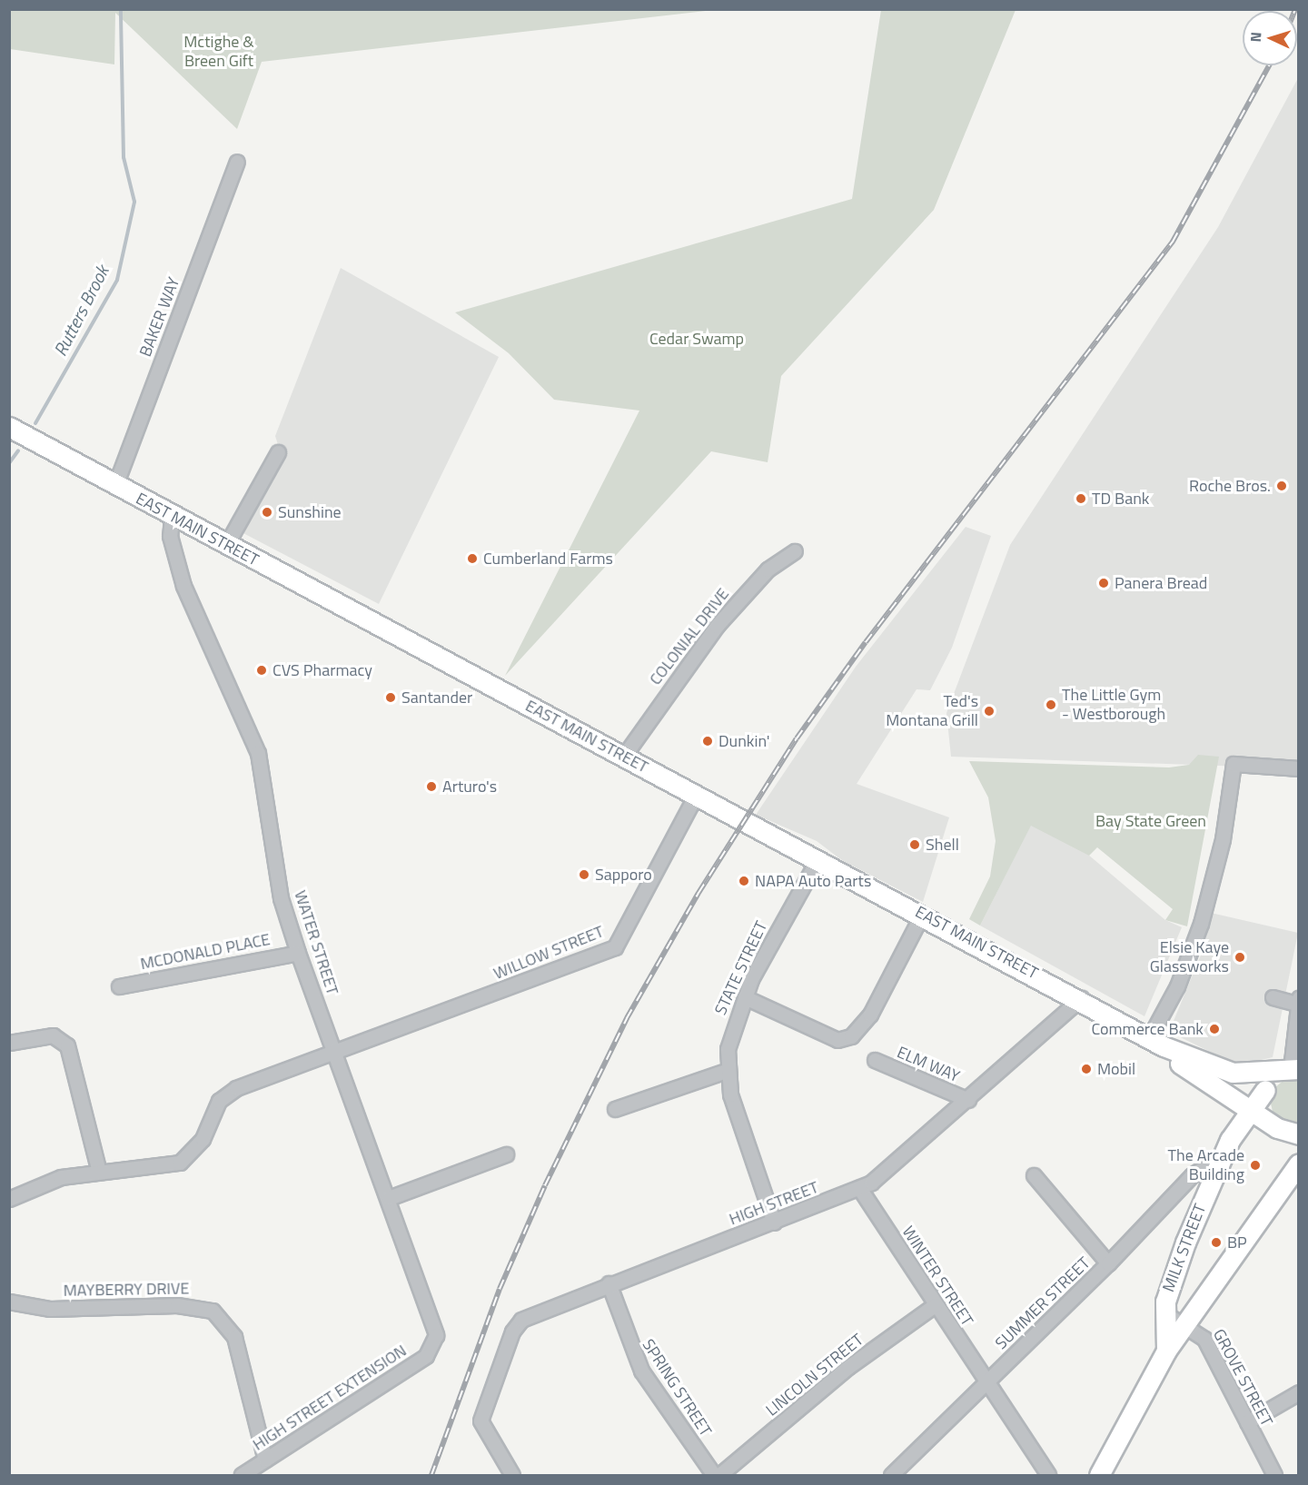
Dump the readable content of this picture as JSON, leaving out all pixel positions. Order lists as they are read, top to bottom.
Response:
{
  "streets": {
    "main road": ["EAST MAIN STREET", "MILK STREET"],
    "street": [
      "BAKER WAY",
      "COLONIAL DRIVE",
      "WATER STREET",
      "MCDONALD PLACE",
      "WILLOW STREET",
      "STATE STREET",
      "ELM WAY",
      "HIGH STREET",
      "WINTER STREET",
      "MAYBERRY DRIVE",
      "SUMMER STREET",
      "LINCOLN STREET",
      "GROVE STREET",
      "SPRING STREET",
      "HIGH STREET EXTENSION"
    ]
  },
  "crossings": [
    ["BAKER WAY", "EAST MAIN STREET"],
    ["EAST MAIN STREET", "COLONIAL DRIVE"],
    ["EAST MAIN STREET", "WATER STREET"],
    ["EAST MAIN STREET", "WILLOW STREET"],
    ["EAST MAIN STREET", "STATE STREET"],
    ["EAST MAIN STREET", "HIGH STREET"],
    ["EAST MAIN STREET", "MILK STREET"],
    ["WATER STREET", "MCDONALD PLACE"],
    ["WATER STREET", "WILLOW STREET"],
    ["WATER STREET", "HIGH STREET EXTENSION"],
    ["STATE STREET", "HIGH STREET"],
    ["ELM WAY", "HIGH STREET"],
    ["HIGH STREET", "WINTER STREET"],
    ["HIGH STREET", "SPRING STREET"],
    ["MILK STREET", "SUMMER STREET"],
    ["MILK STREET", "GROVE STREET"],
    ["WINTER STREET", "SUMMER STREET"],
    ["WINTER STREET", "LINCOLN STREET"],
    ["MAYBERRY DRIVE", "HIGH STREET EXTENSION"]
  ],
  "water": ["Rutters Brook"],
  "parks": ["Mctighe & Breen Gift", "Cedar Swamp", "Bay State Green"],
  "places": [
    "Roche Bros.",
    "TD Bank",
    "Sunshine",
    "Cumberland Farms",
    "Panera Bread",
    "CVS Pharmacy",
    "Santander",
    "The Little Gym - Westborough",
    "Ted's Montana Grill",
    "Dunkin'",
    "Arturo's",
    "Shell",
    "Sapporo",
    "NAPA Auto Parts",
    "Elsie Kaye Glassworks",
    "Commerce Bank",
    "Mobil",
    "The Arcade Building",
    "BP"
  ],
  "north": "left"
}
